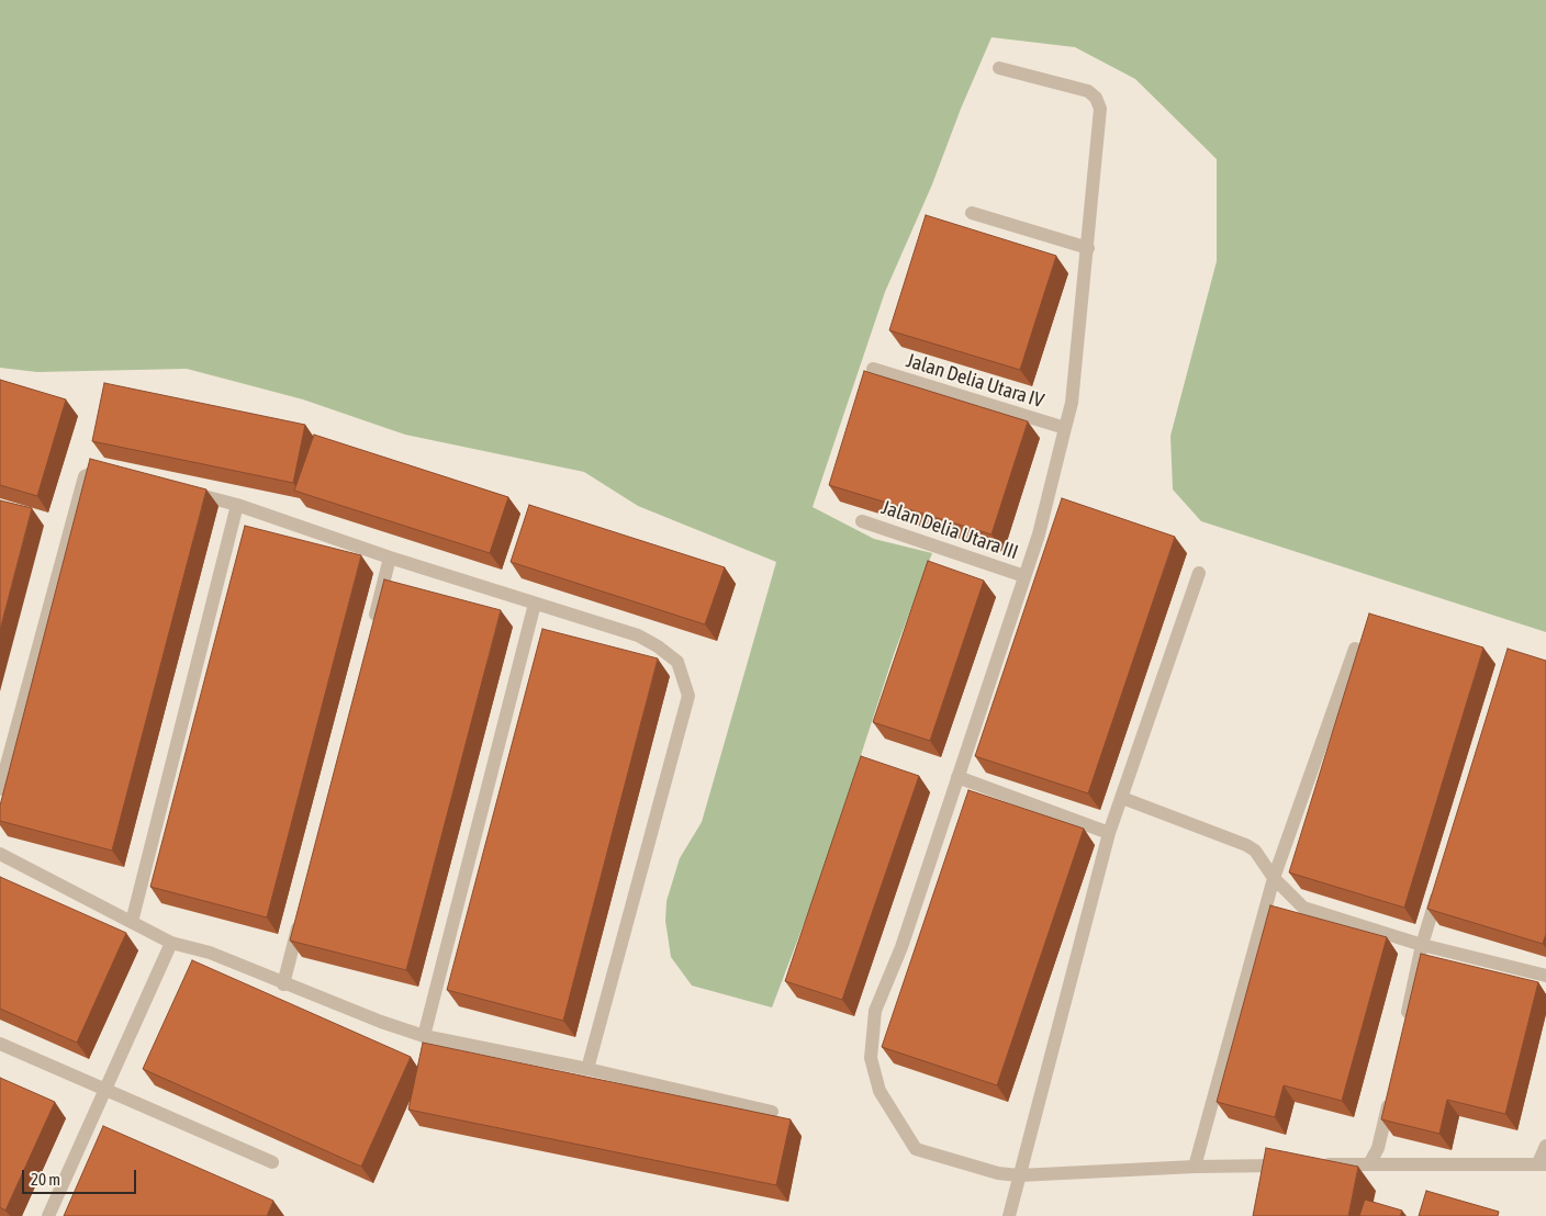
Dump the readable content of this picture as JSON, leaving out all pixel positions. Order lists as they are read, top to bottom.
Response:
{
  "streets": {
    "street": ["Jalan Delia Utara IV", "Jalan Delia Utara III"]
  },
  "scale_bar": "20 m"
}
